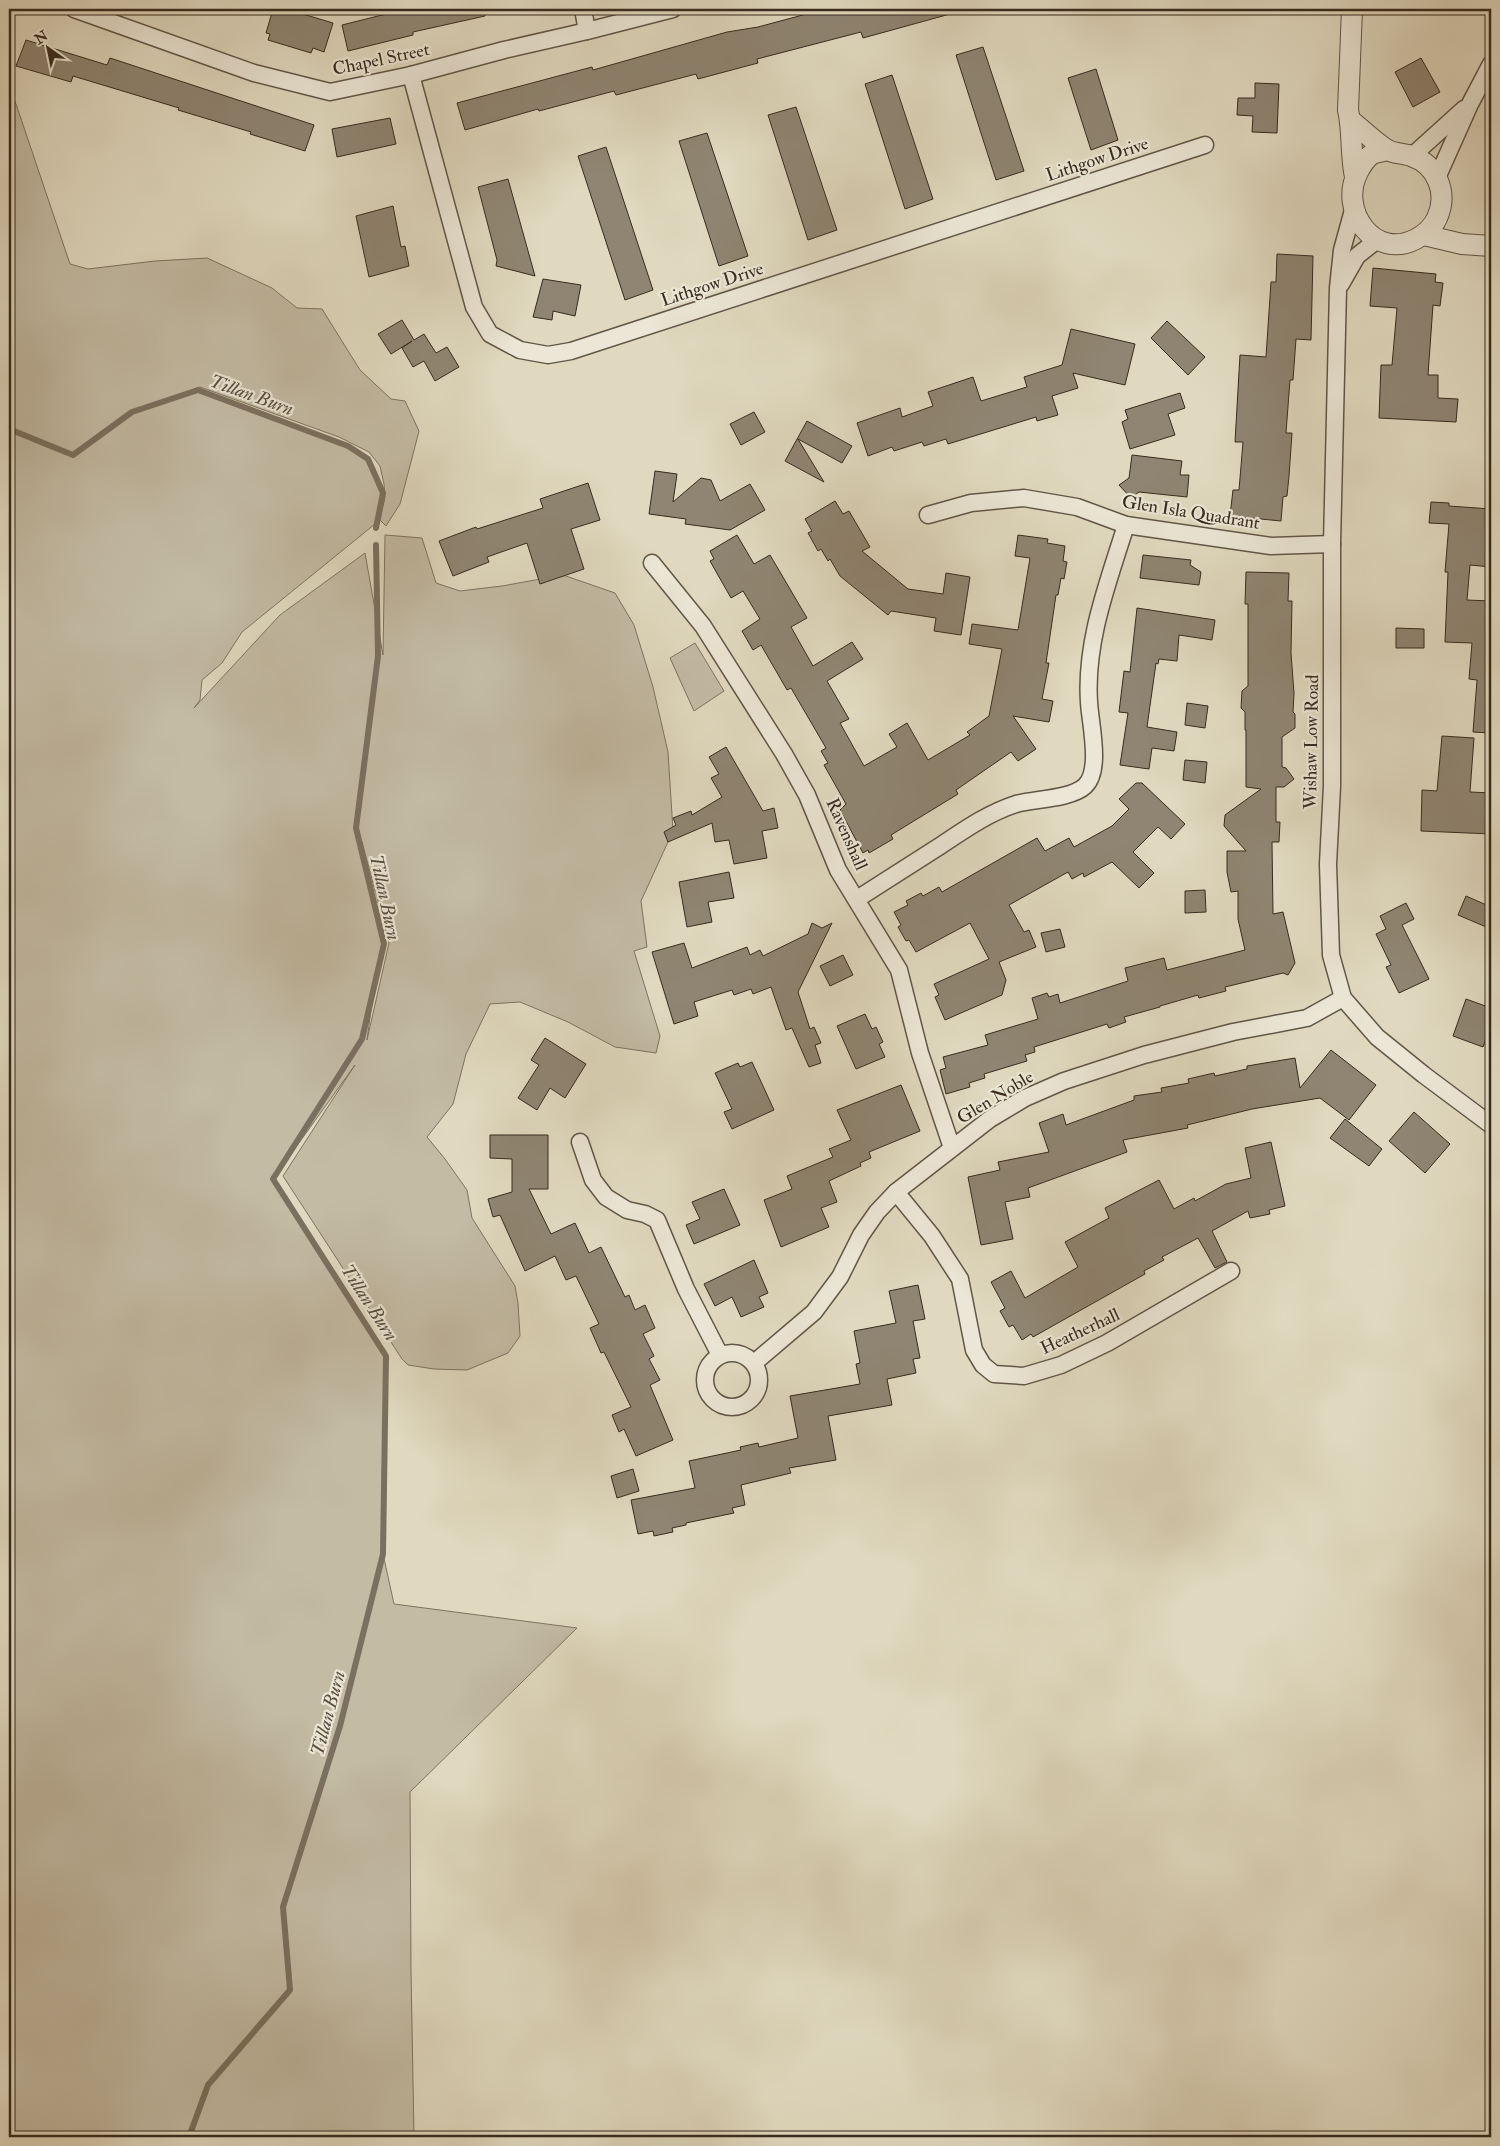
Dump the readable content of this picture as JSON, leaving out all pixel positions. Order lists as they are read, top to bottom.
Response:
{
  "streets": {
    "street": [
      "Chapel Street",
      "Lithgow Drive",
      "Glen Isla Quadrant",
      "Wishaw Low Road",
      "Ravenshall",
      "Glen Noble",
      "Heatherhall"
    ]
  },
  "crossings": [
    ["Chapel Street", "Lithgow Drive"],
    ["Glen Isla Quadrant", "Wishaw Low Road"],
    ["Wishaw Low Road", "Glen Noble"],
    ["Ravenshall", "Glen Noble"],
    ["Glen Noble", "Heatherhall"]
  ],
  "water": ["Tillan Burn"],
  "north": "top left"
}
